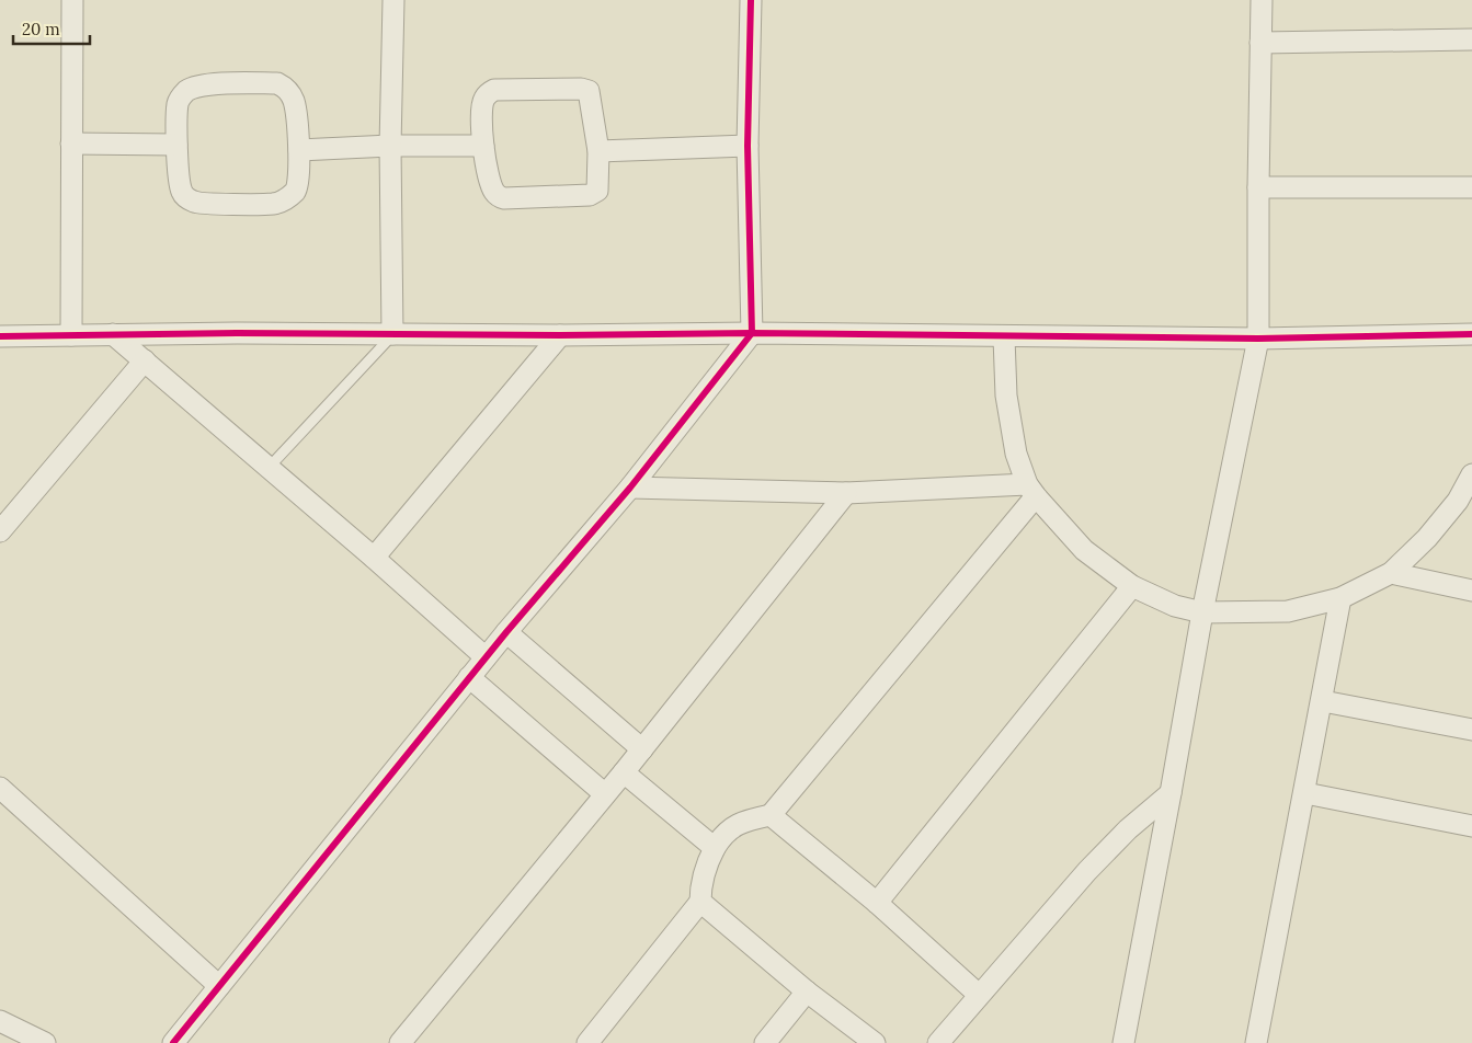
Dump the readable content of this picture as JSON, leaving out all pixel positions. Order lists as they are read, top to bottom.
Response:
{
  "scale_bar": "20 m"
}
